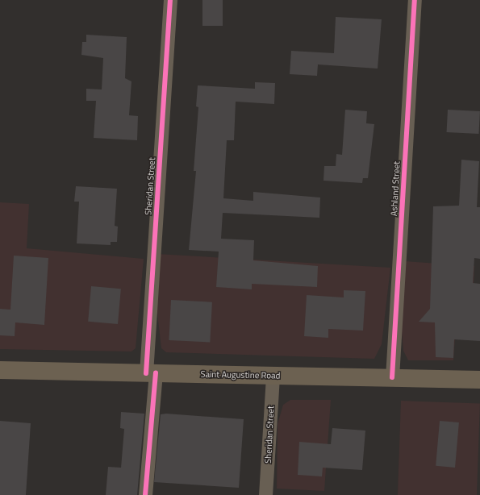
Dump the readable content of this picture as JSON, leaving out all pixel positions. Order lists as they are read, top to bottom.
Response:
{
  "streets": {
    "main road": ["Saint Augustine Road"],
    "street": ["Sheridan Street", "Ashland Street"]
  },
  "crossings": [
    ["Sheridan Street", "Saint Augustine Road"],
    ["Ashland Street", "Saint Augustine Road"]
  ]
}
